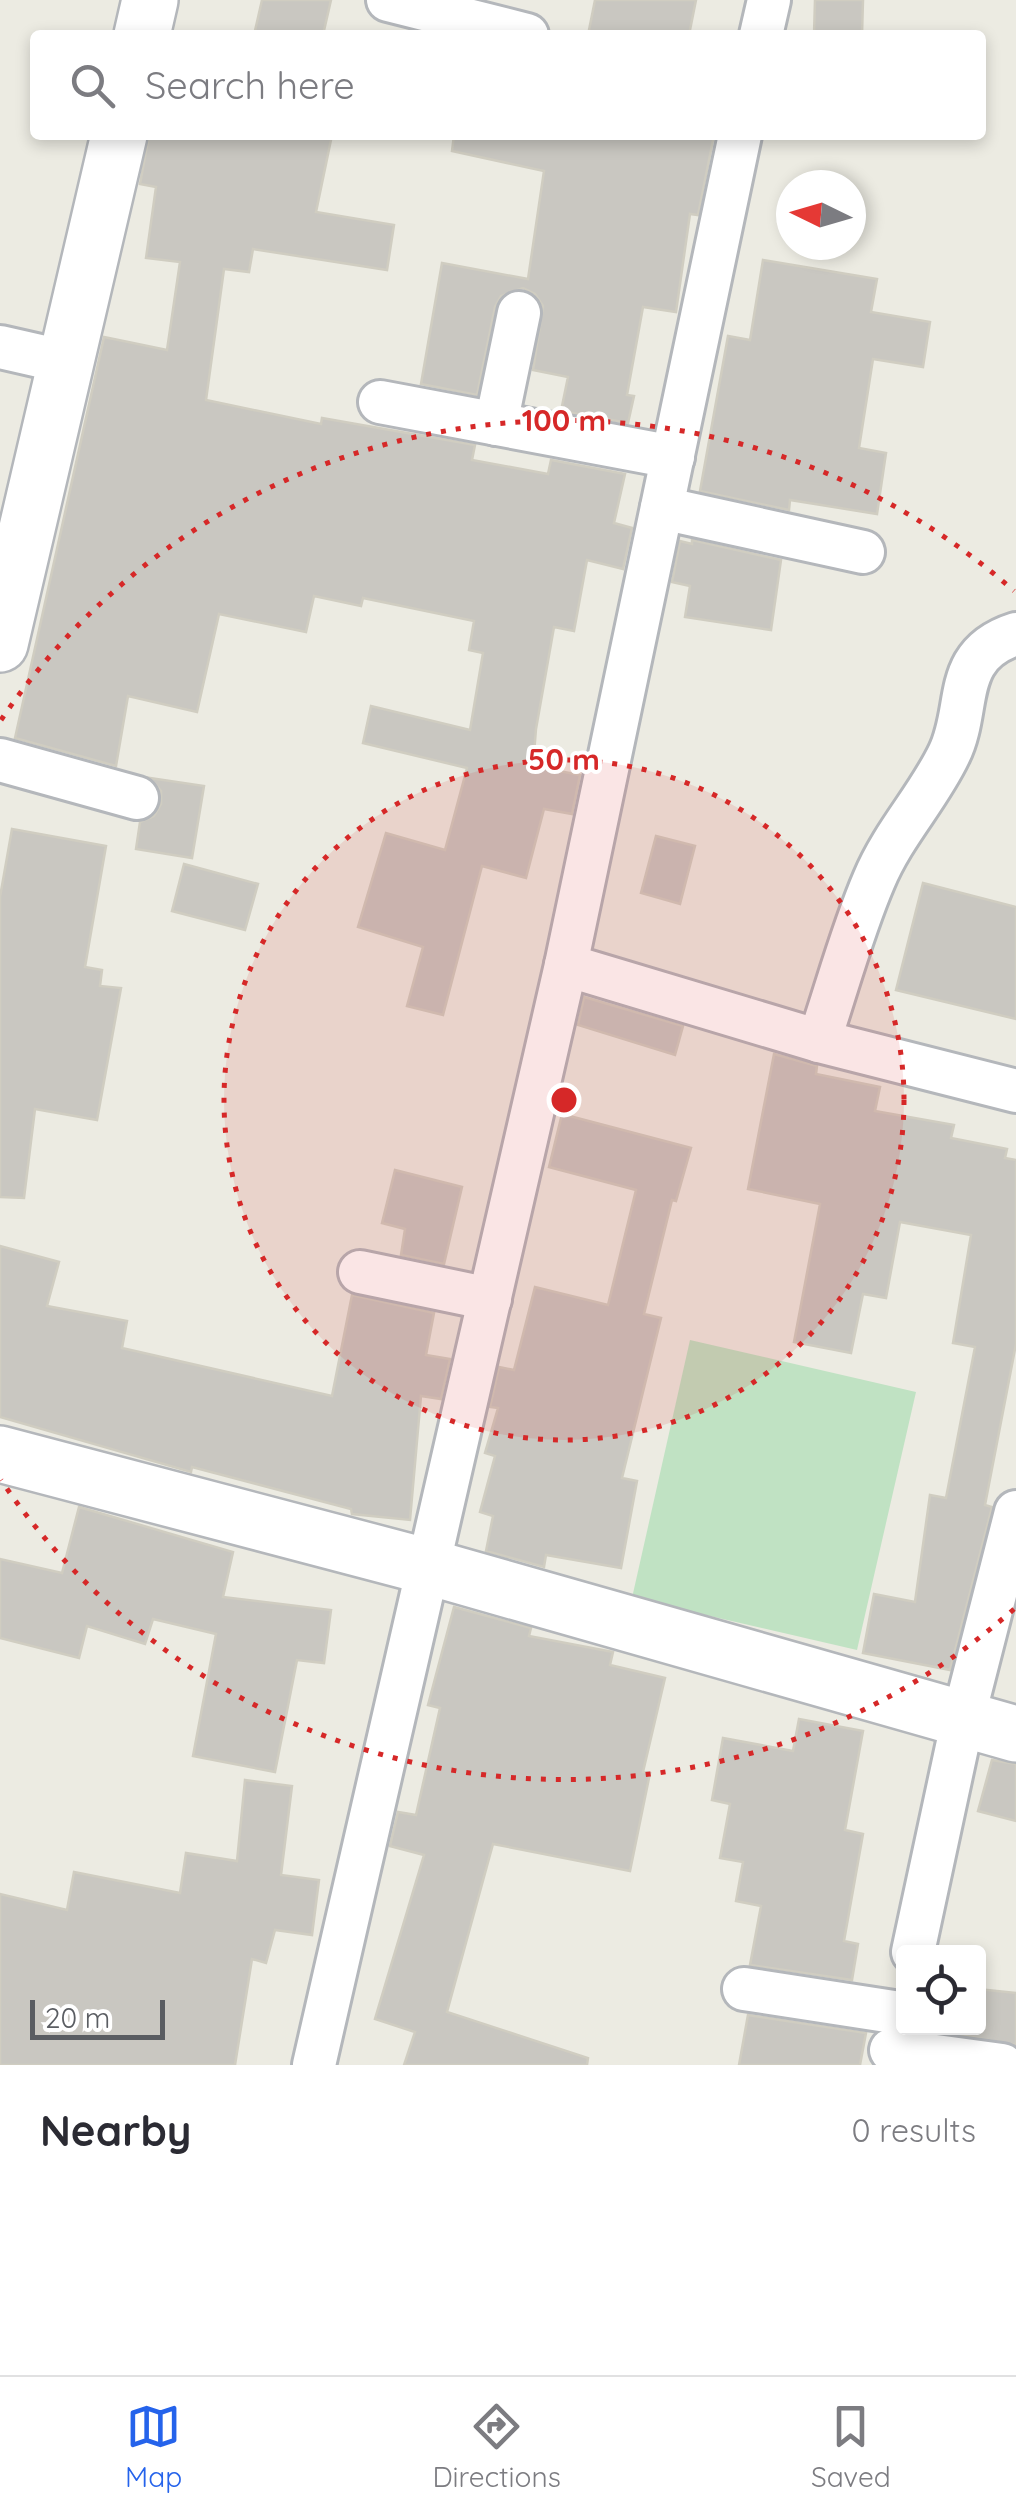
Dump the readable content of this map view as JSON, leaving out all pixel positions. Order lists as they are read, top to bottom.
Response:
{
  "scale_bar": "20 m",
  "north": "left",
  "page": {
    "search": "Search here",
    "scale": "20 m",
    "heading": ["Nearby", "0 results"],
    "nav": ["Map", "Directions", "Saved"]
  },
  "rings": ["100 m", "50 m"]
}
